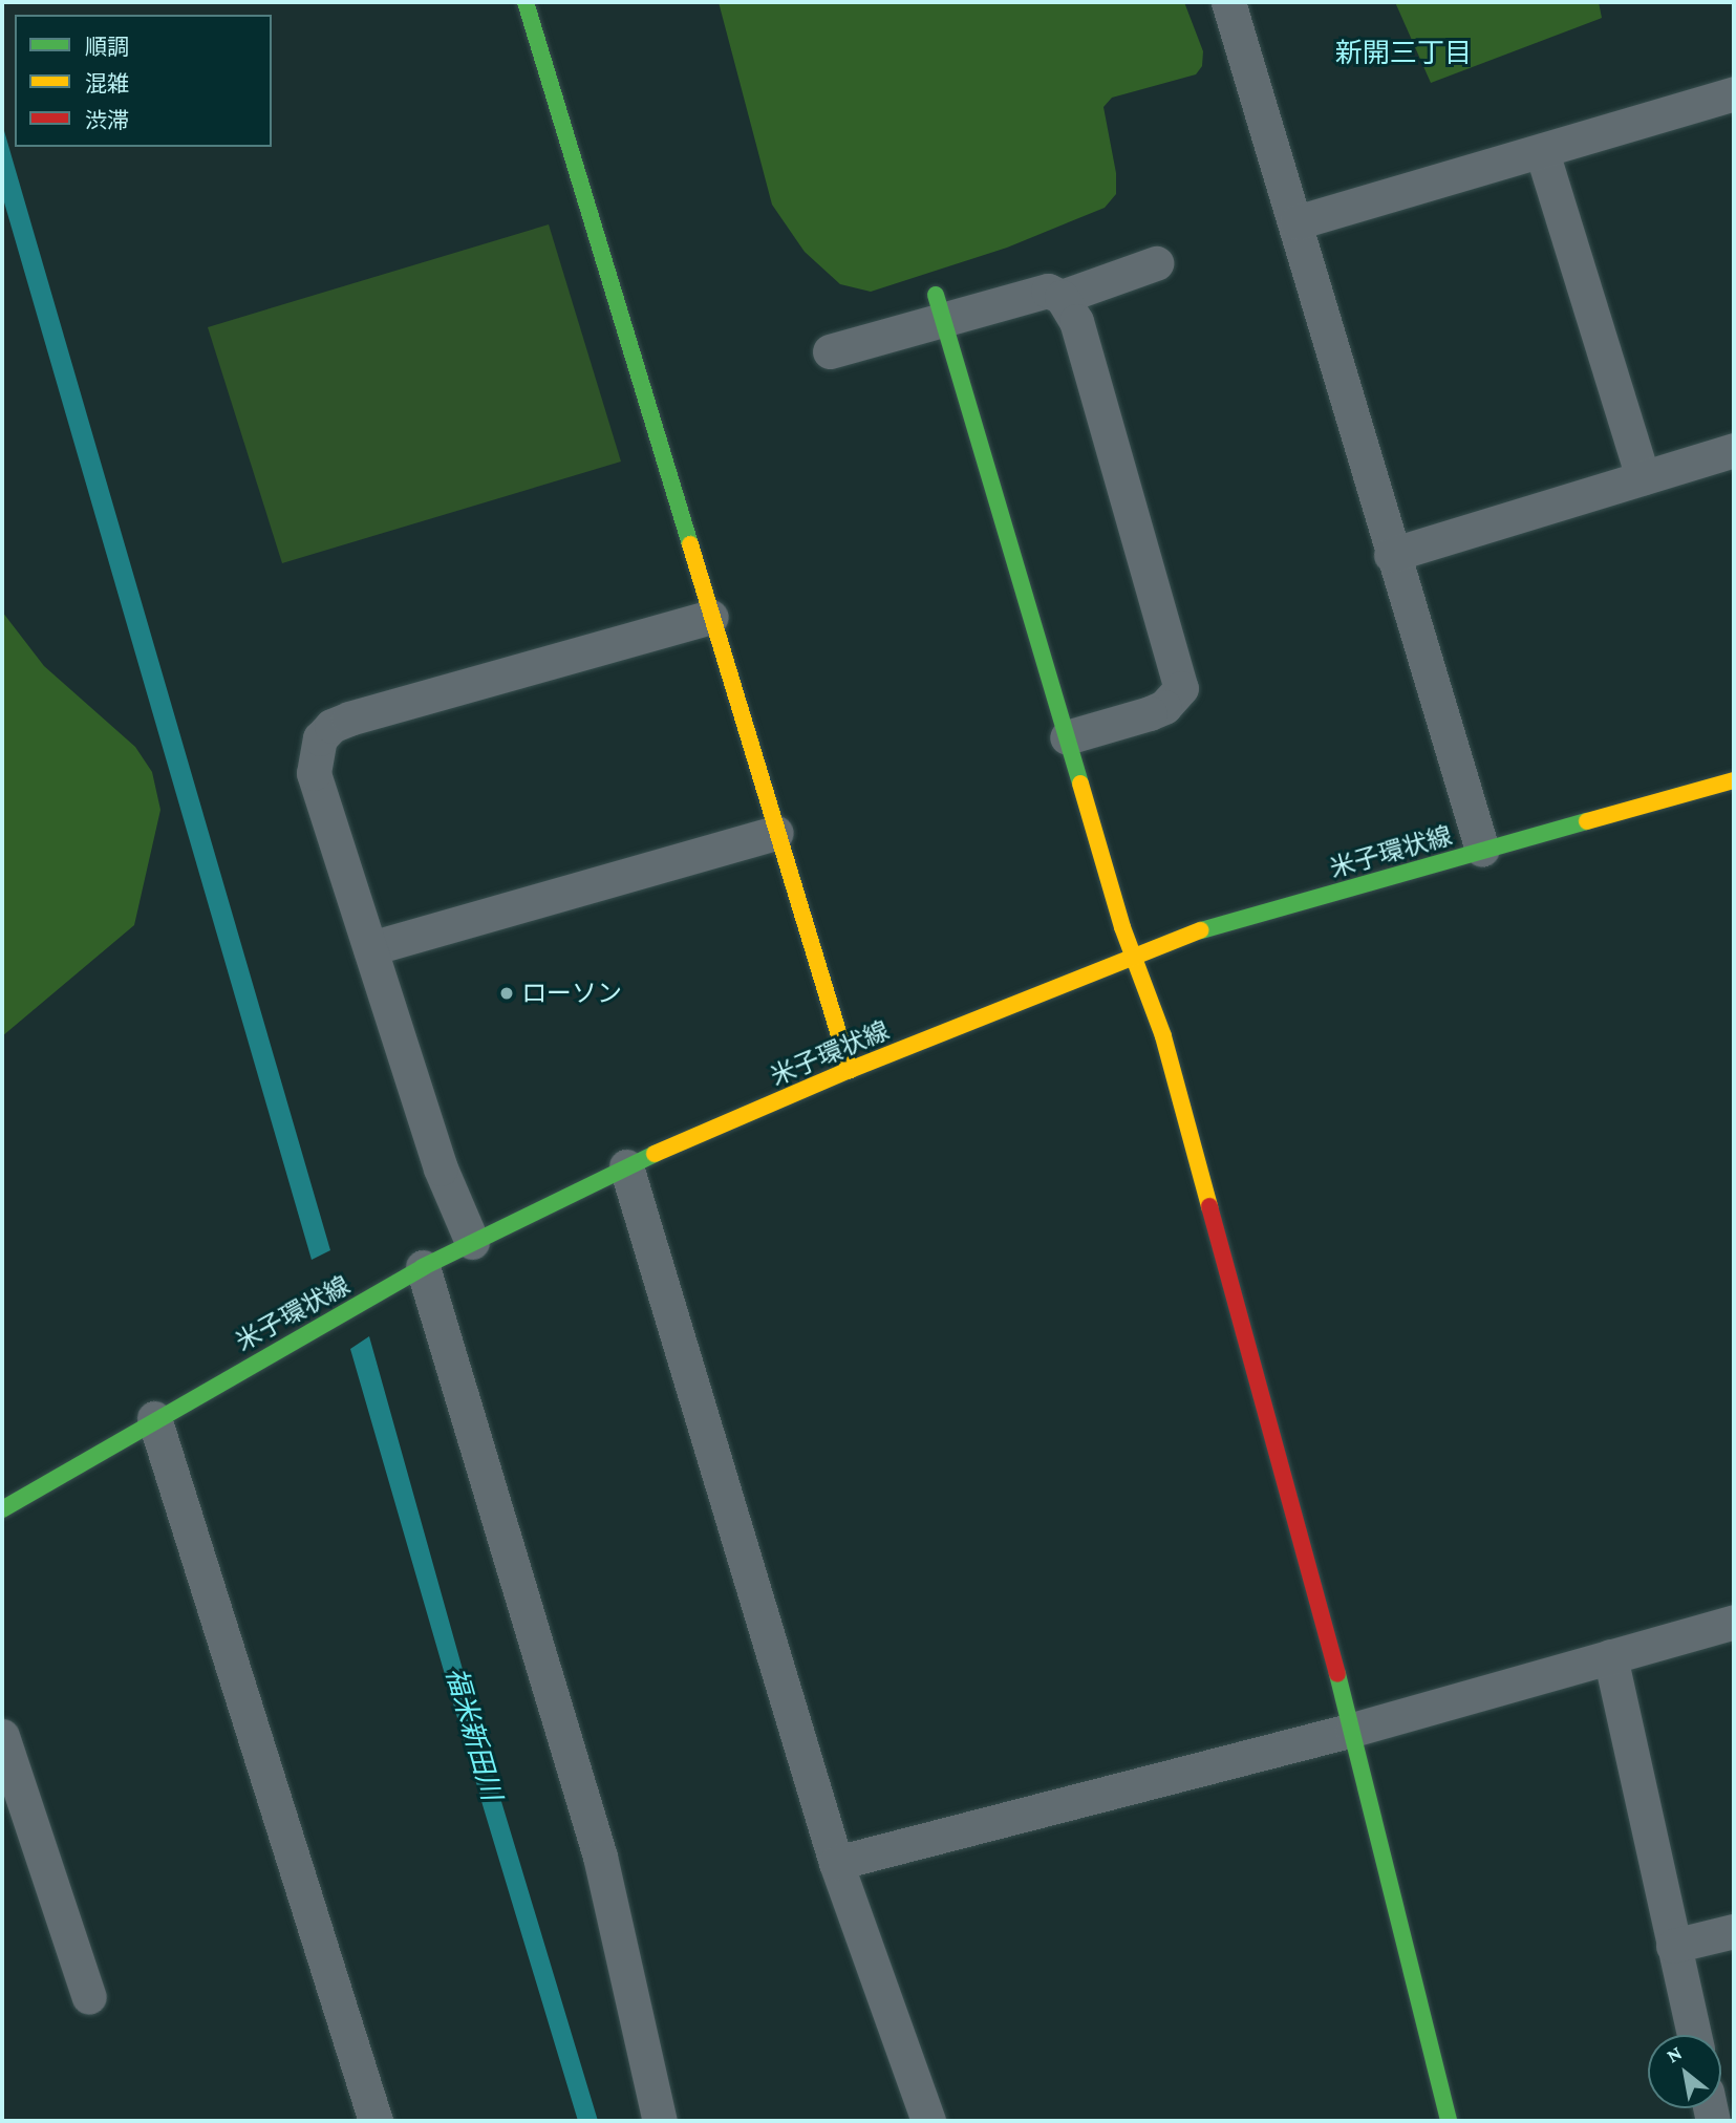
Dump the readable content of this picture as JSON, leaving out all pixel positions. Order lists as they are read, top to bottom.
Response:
{
  "streets": {
    "street": ["米子環状線"]
  },
  "districts": ["新開三丁目"],
  "water": ["福米新田川"],
  "places": ["ローソン"],
  "legend": ["順調", "混雑", "渋滞"],
  "north": "top left"
}
